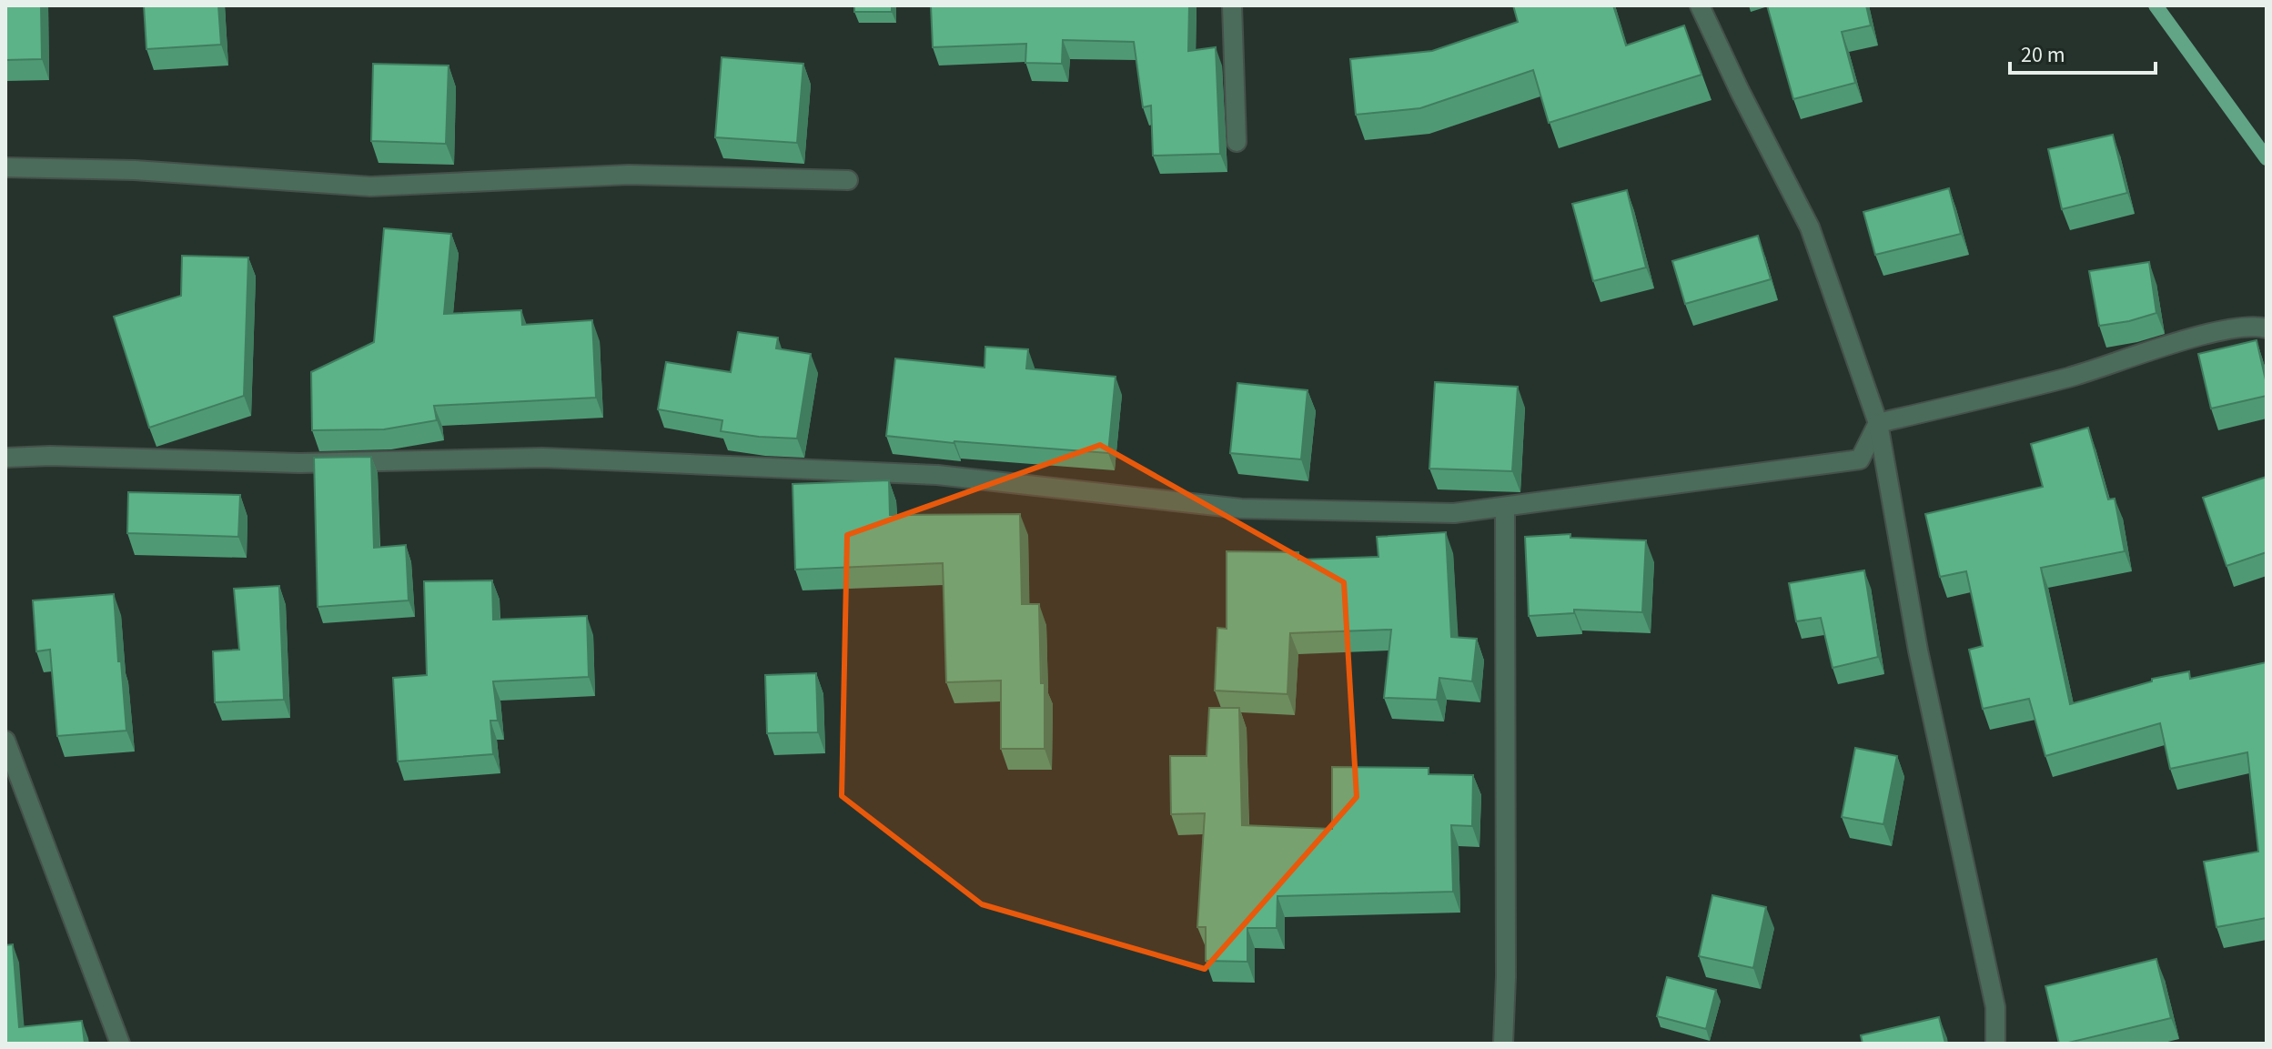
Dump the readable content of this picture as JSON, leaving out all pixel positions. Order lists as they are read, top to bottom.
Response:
{
  "scale_bar": "20 m"
}
